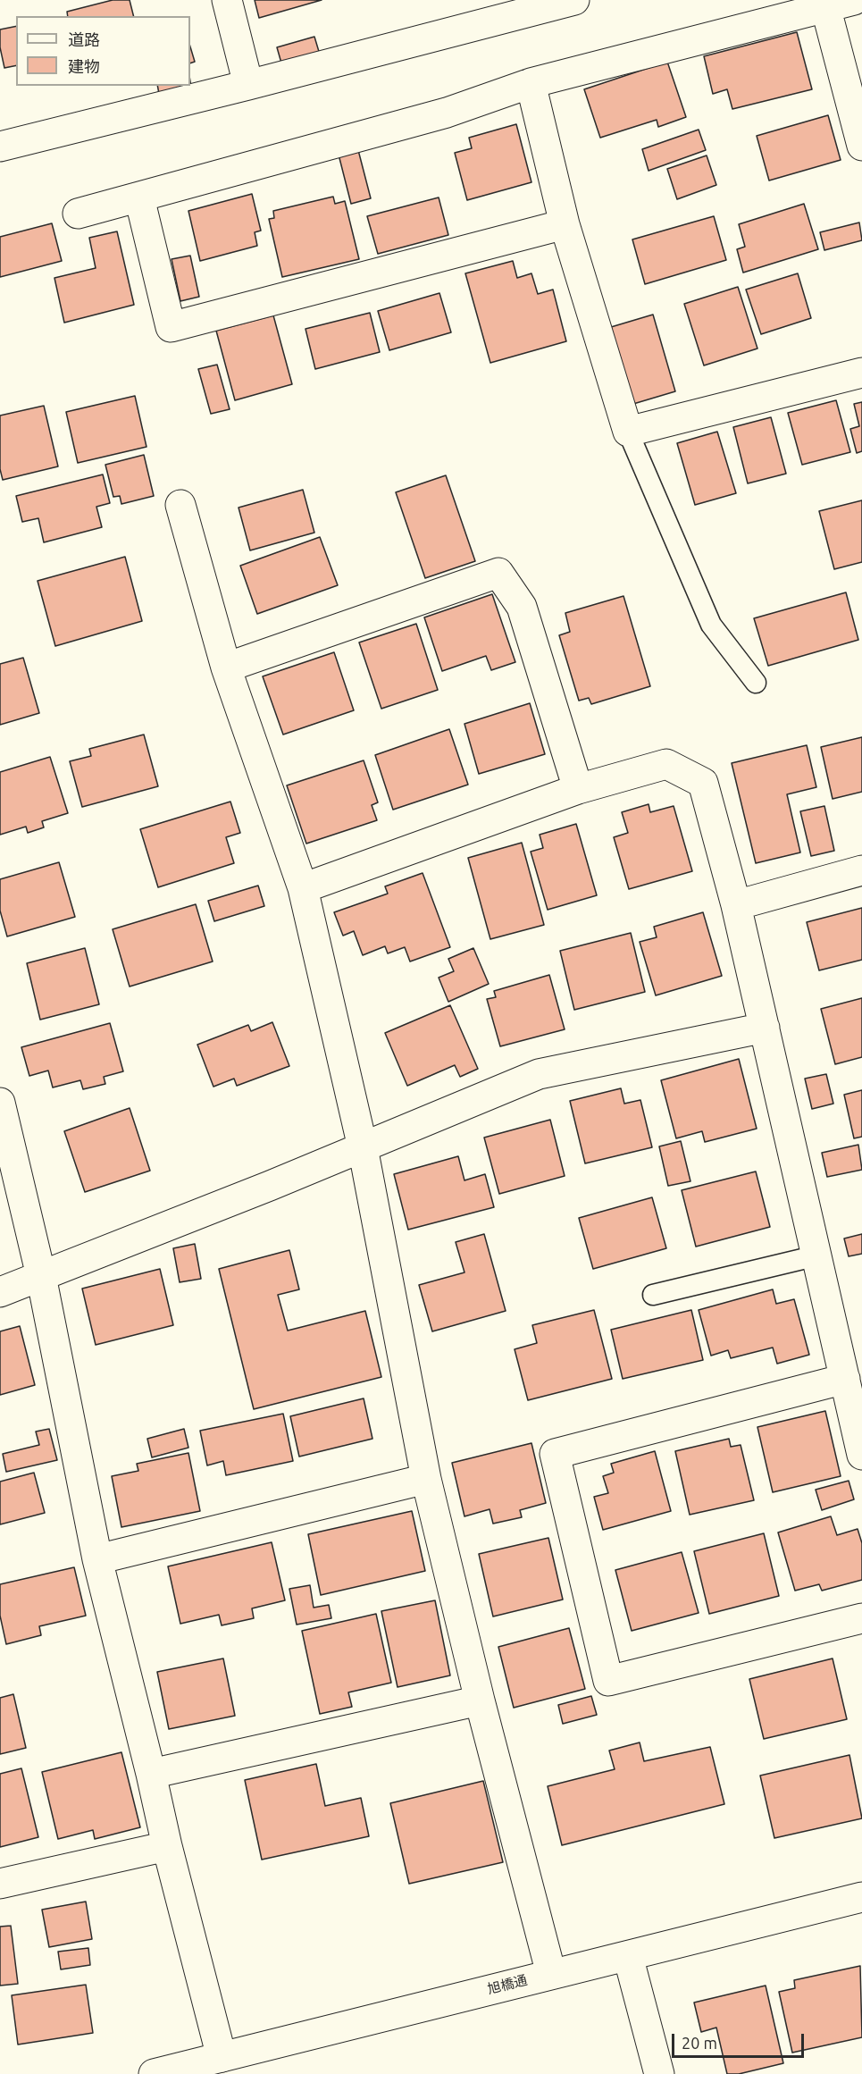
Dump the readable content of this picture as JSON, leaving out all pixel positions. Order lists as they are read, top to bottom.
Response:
{
  "streets": {
    "street": ["旭橋通"]
  },
  "legend": ["道路", "建物"],
  "scale_bar": "20 m"
}
